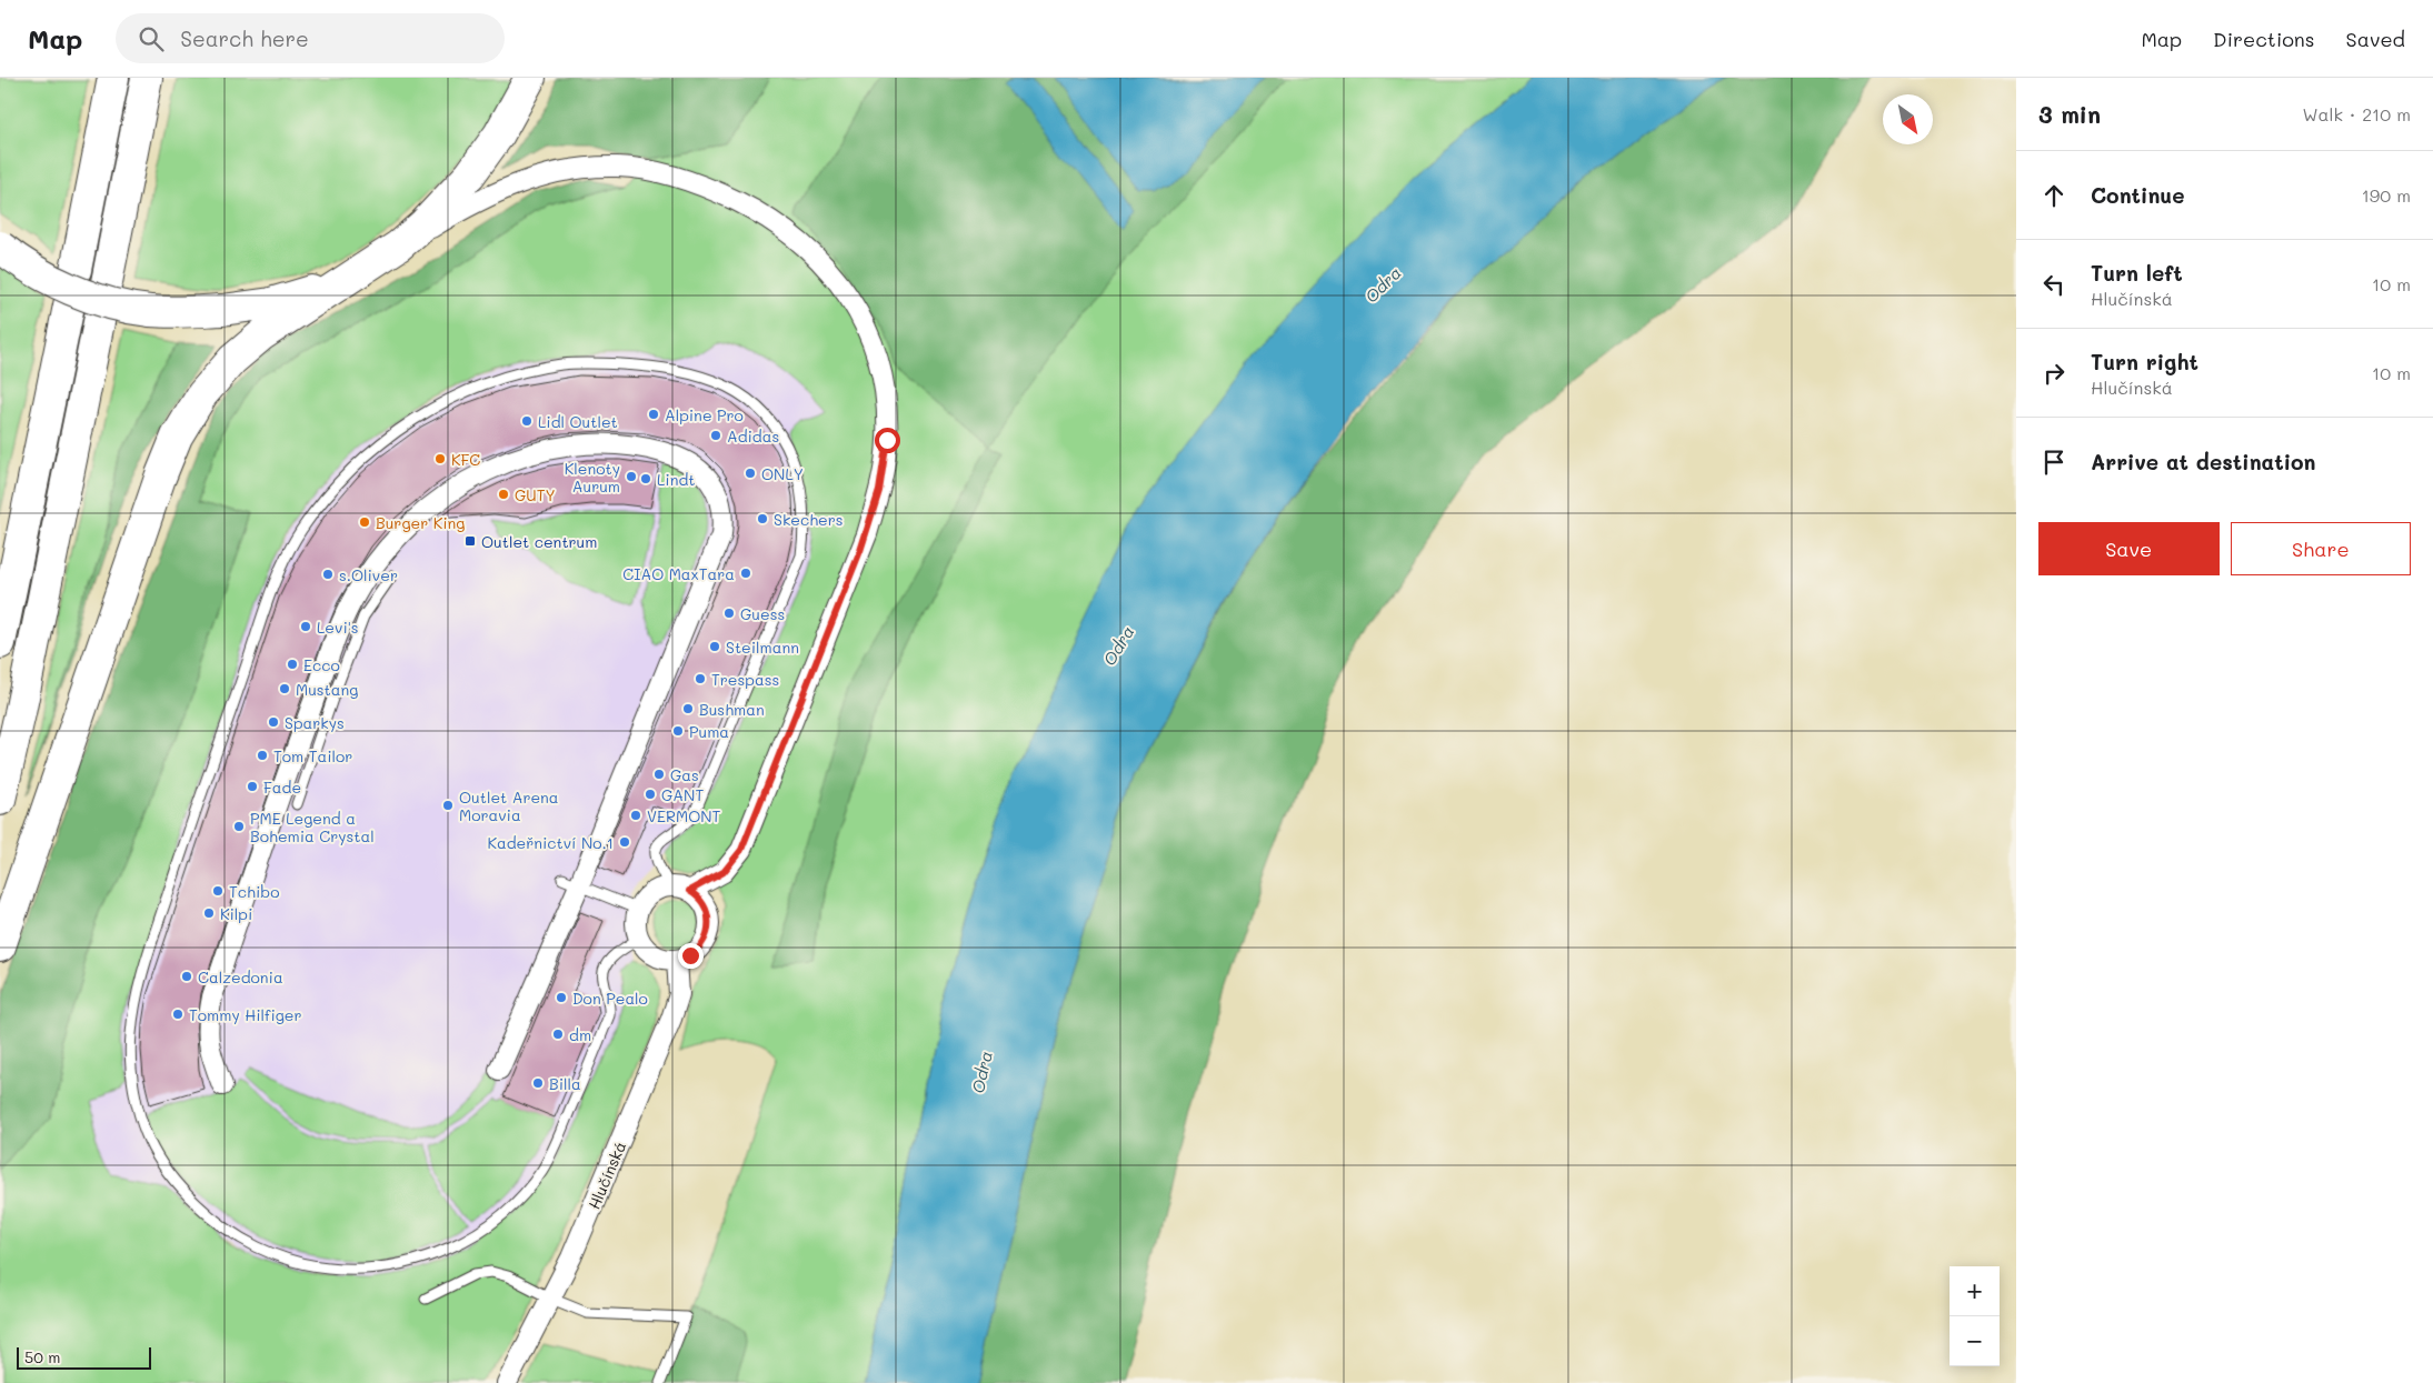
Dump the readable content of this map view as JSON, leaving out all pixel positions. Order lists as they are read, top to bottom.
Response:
{
  "streets": {
    "street": ["Hlučínská"]
  },
  "water": ["Odra"],
  "places": {
    "other": [
      "Alpine Pro",
      "Lidl Outlet",
      "Adidas",
      "KFC",
      "ONLY",
      "Klenoty Aurum",
      "Lindt",
      "GUTY",
      "Skechers",
      "Burger King",
      "CIAO MaxTara",
      "s.Oliver",
      "Guess",
      "Levi's",
      "Steilmann",
      "Ecco",
      "Trespass",
      "Mustang",
      "Bushman",
      "Sparkys",
      "Puma",
      "Tom Tailor",
      "Gas",
      "Fade",
      "GANT",
      "Outlet Arena Moravia",
      "VERMONT",
      "PME Legend a Bohemia Crystal",
      "Kadeřnictví No.1",
      "Tchibo",
      "Kilpi",
      "Calzedonia",
      "Don Pealo",
      "Tommy Hilfiger",
      "dm",
      "Billa"
    ],
    "transit": ["Outlet centrum"]
  },
  "scale_bar": "50 m",
  "north": "bottom right",
  "page": {
    "header": "Map",
    "search": "Search here",
    "nav": ["Map", "Directions", "Saved"],
    "heading": ["3 min", "Walk · 210 m"],
    "list": [
      ["Continue", "190 m"],
      ["Turn left", "Hlučínská", "10 m"],
      ["Turn right", "Hlučínská", "10 m"],
      "Arrive at destination"
    ],
    "buttons": ["Save", "Share"],
    "map_buttons": ["+", "−"],
    "scale": "50 m"
  }
}
